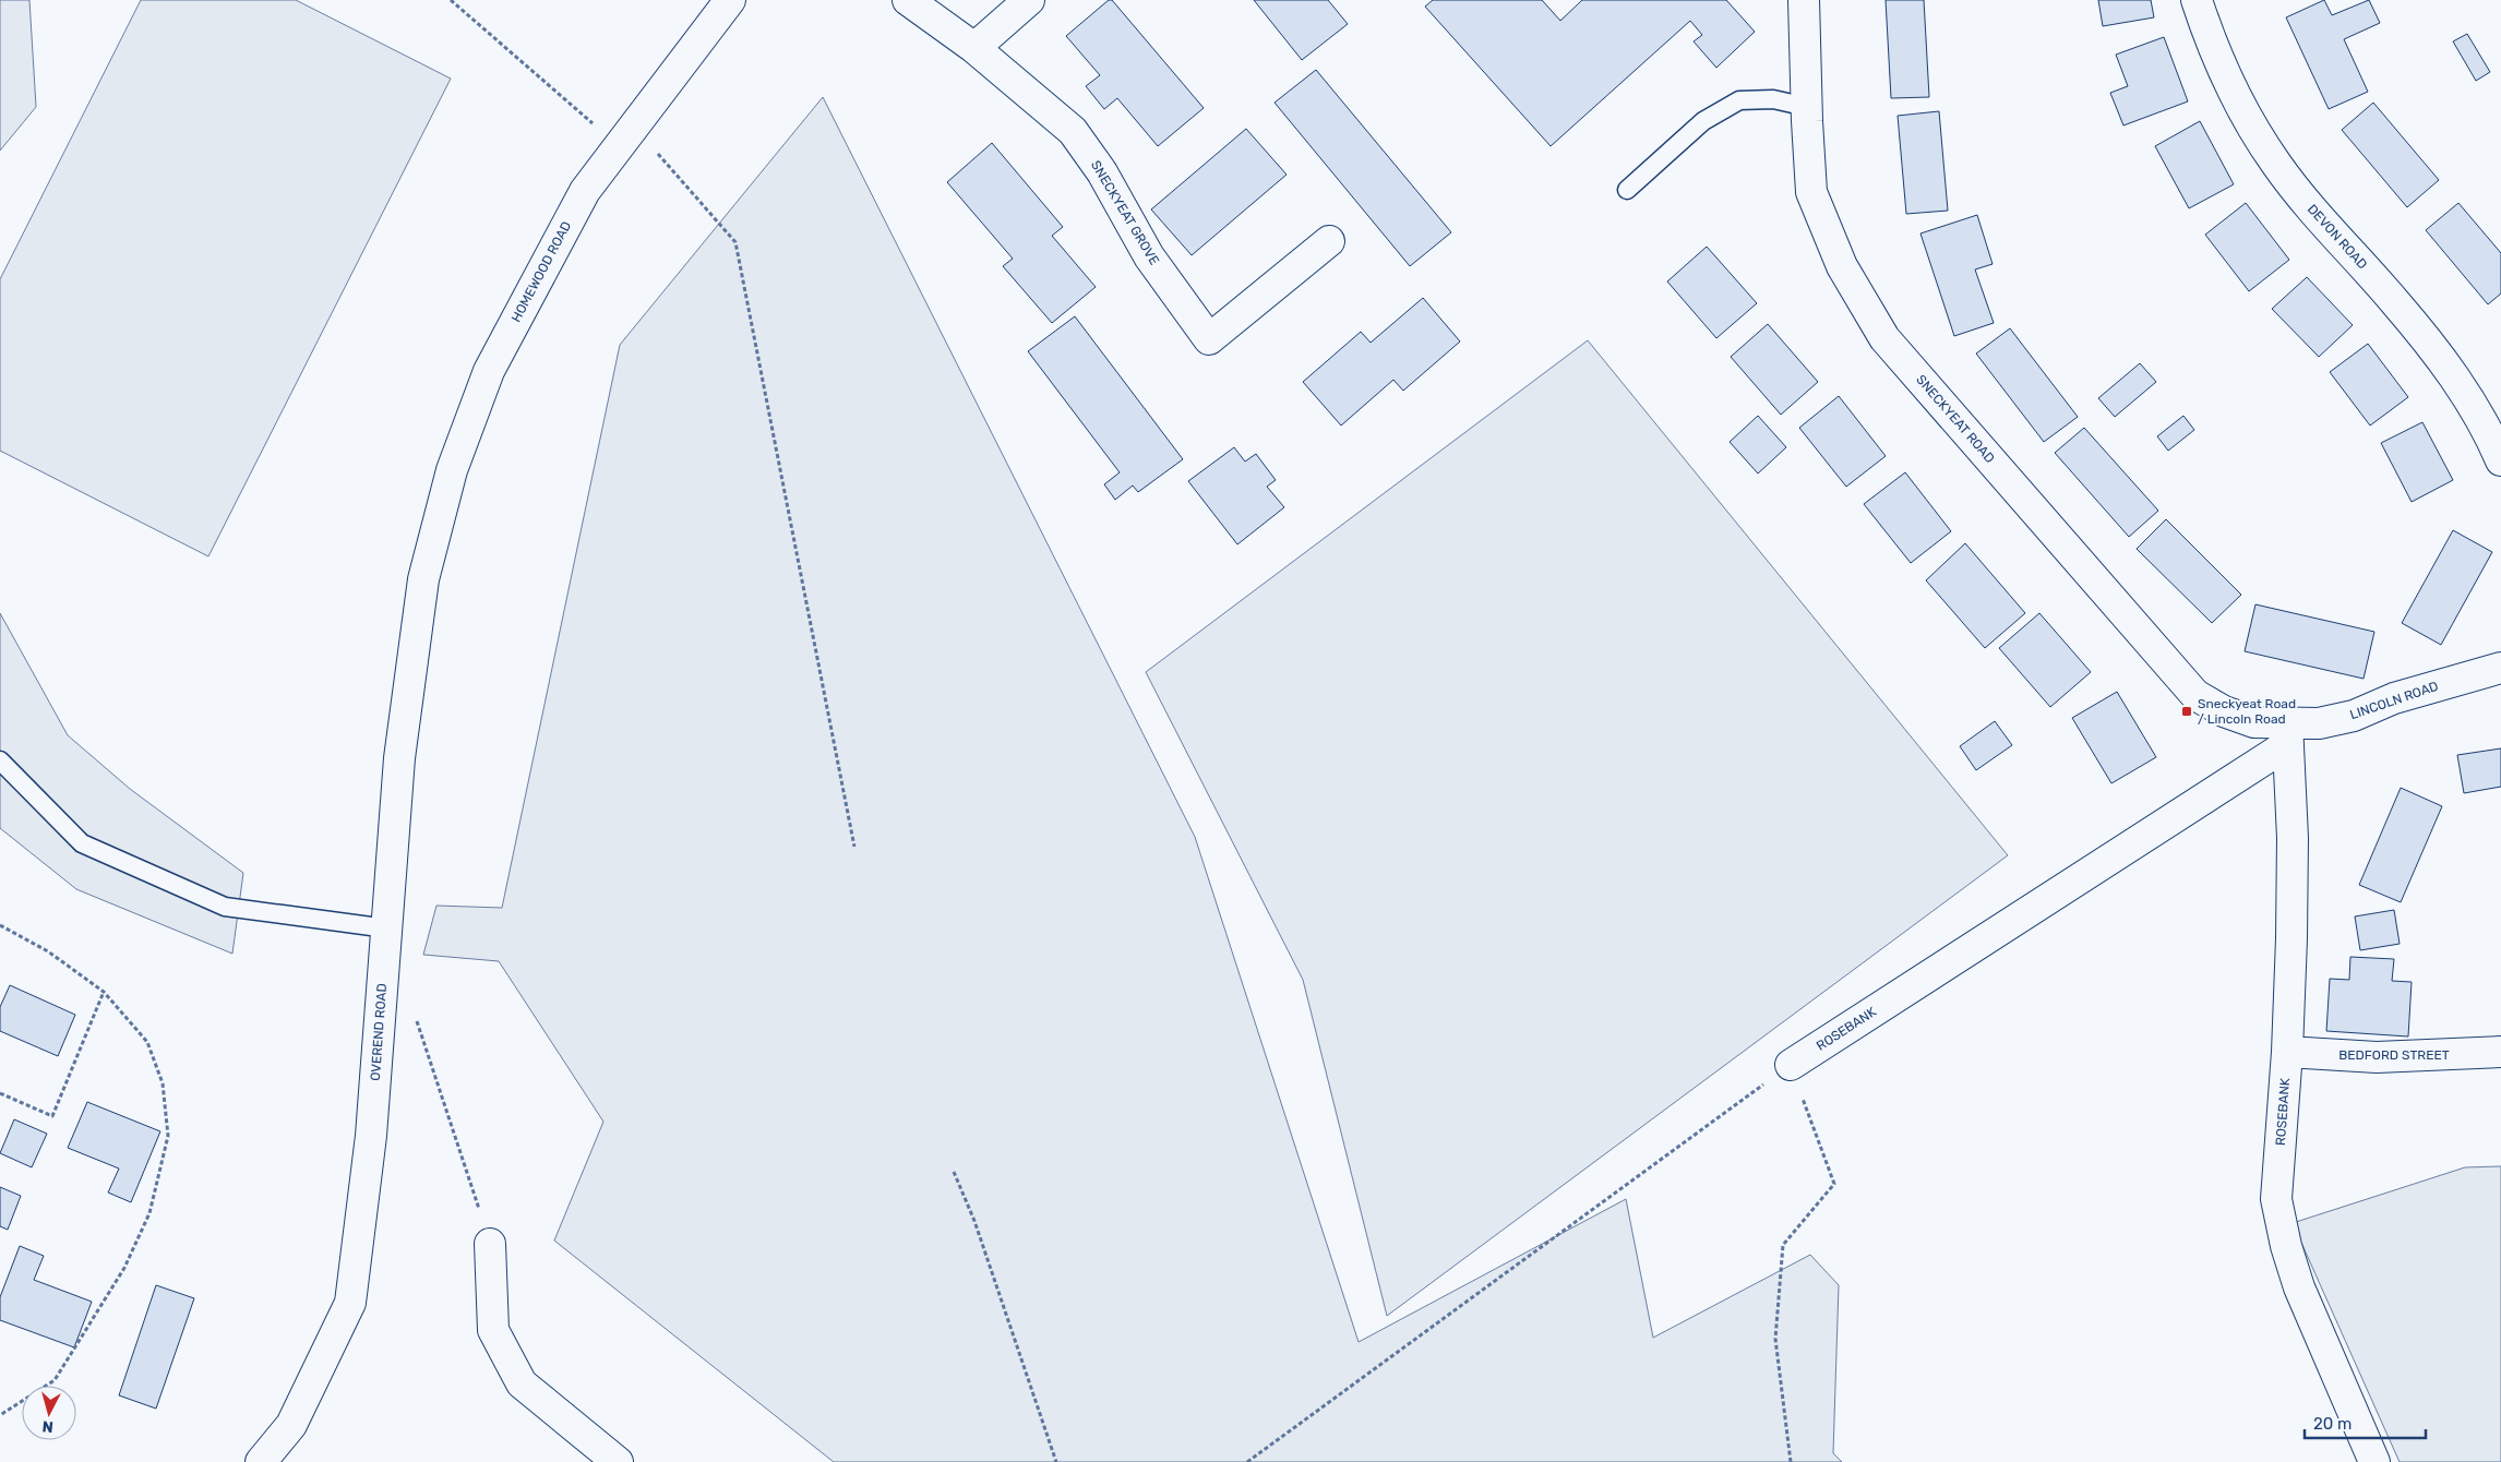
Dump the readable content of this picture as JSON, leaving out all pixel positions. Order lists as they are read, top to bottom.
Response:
{
  "streets": {
    "street": [
      "SNECKYEAT GROVE",
      "DEVON ROAD",
      "HOMEWOOD ROAD",
      "SNECKYEAT ROAD",
      "LINCOLN ROAD",
      "ROSEBANK",
      "OVEREND ROAD",
      "BEDFORD STREET"
    ]
  },
  "crossings": [
    ["HOMEWOOD ROAD", "OVEREND ROAD"],
    ["SNECKYEAT ROAD", "LINCOLN ROAD"],
    ["SNECKYEAT ROAD", "ROSEBANK"],
    ["LINCOLN ROAD", "ROSEBANK"],
    ["ROSEBANK", "BEDFORD STREET"]
  ],
  "places": {
    "transit": ["Sneckyeat Road / Lincoln Road"]
  },
  "scale_bar": "20 m",
  "north": "bottom"
}
